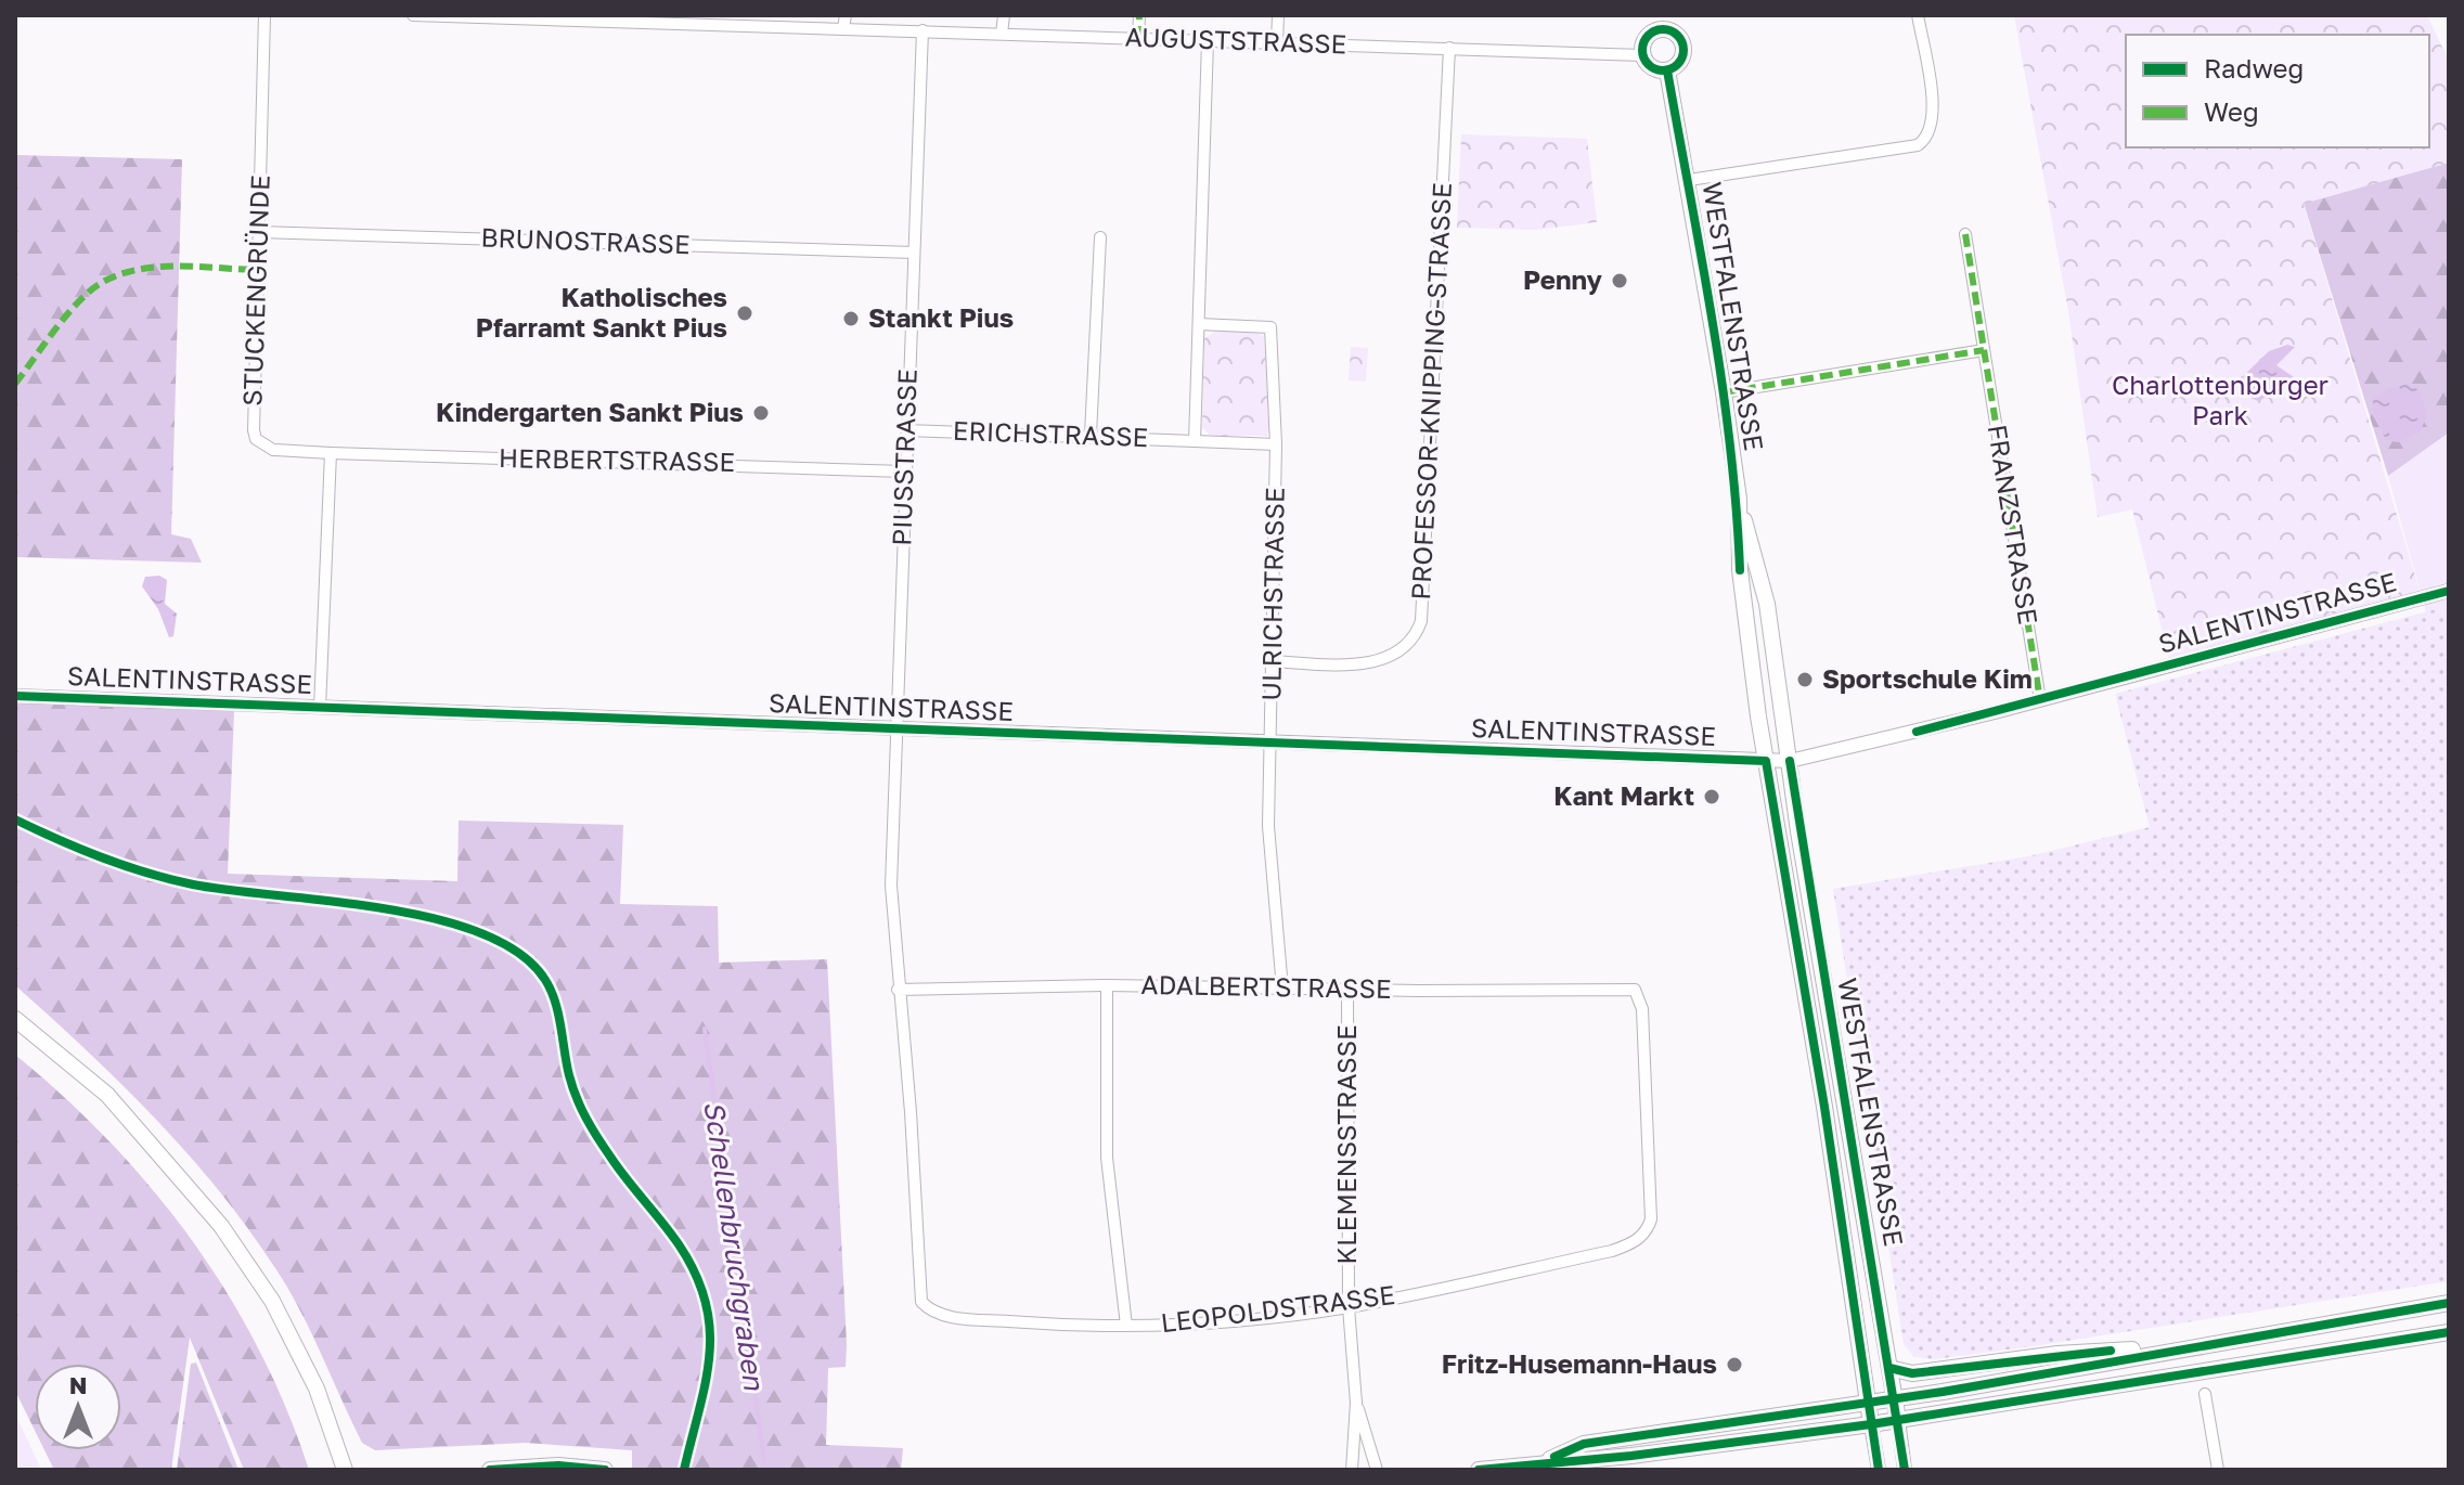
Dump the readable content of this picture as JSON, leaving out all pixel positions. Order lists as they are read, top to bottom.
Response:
{
  "streets": {
    "main road": ["WESTFALENSTRASSE"],
    "street": [
      "AUGUSTSTRASSE",
      "BRUNOSTRASSE",
      "STUCKENGRÜNDE",
      "PROFESSOR-KNIPPING-STRASSE",
      "ERICHSTRASSE",
      "PIUSSTRASSE",
      "HERBERTSTRASSE",
      "FRANZSTRASSE",
      "ULRICHSTRASSE",
      "SALENTINSTRASSE",
      "ADALBERTSTRASSE",
      "KLEMENSSTRASSE",
      "LEOPOLDSTRASSE"
    ]
  },
  "crossings": [
    ["AUGUSTSTRASSE", "WESTFALENSTRASSE"],
    ["AUGUSTSTRASSE", "PROFESSOR-KNIPPING-STRASSE"],
    ["AUGUSTSTRASSE", "PIUSSTRASSE"],
    ["BRUNOSTRASSE", "STUCKENGRÜNDE"],
    ["BRUNOSTRASSE", "PIUSSTRASSE"],
    ["STUCKENGRÜNDE", "HERBERTSTRASSE"],
    ["WESTFALENSTRASSE", "SALENTINSTRASSE"],
    ["PROFESSOR-KNIPPING-STRASSE", "ULRICHSTRASSE"],
    ["ERICHSTRASSE", "PIUSSTRASSE"],
    ["PIUSSTRASSE", "HERBERTSTRASSE"],
    ["PIUSSTRASSE", "SALENTINSTRASSE"],
    ["PIUSSTRASSE", "LEOPOLDSTRASSE"],
    ["FRANZSTRASSE", "SALENTINSTRASSE"],
    ["ULRICHSTRASSE", "SALENTINSTRASSE"],
    ["ULRICHSTRASSE", "ADALBERTSTRASSE"],
    ["SALENTINSTRASSE", "LEOPOLDSTRASSE"],
    ["ADALBERTSTRASSE", "KLEMENSSTRASSE"],
    ["ADALBERTSTRASSE", "LEOPOLDSTRASSE"],
    ["KLEMENSSTRASSE", "LEOPOLDSTRASSE"]
  ],
  "water": ["Schellenbruchgraben"],
  "parks": ["Charlottenburger Park"],
  "places": [
    "Penny",
    "Katholisches Pfarramt Sankt Pius",
    "Stankt Pius",
    "Kindergarten Sankt Pius",
    "Sportschule Kim",
    "Kant Markt",
    "Fritz-Husemann-Haus"
  ],
  "legend": ["Radweg", "Weg"],
  "north": "top"
}
